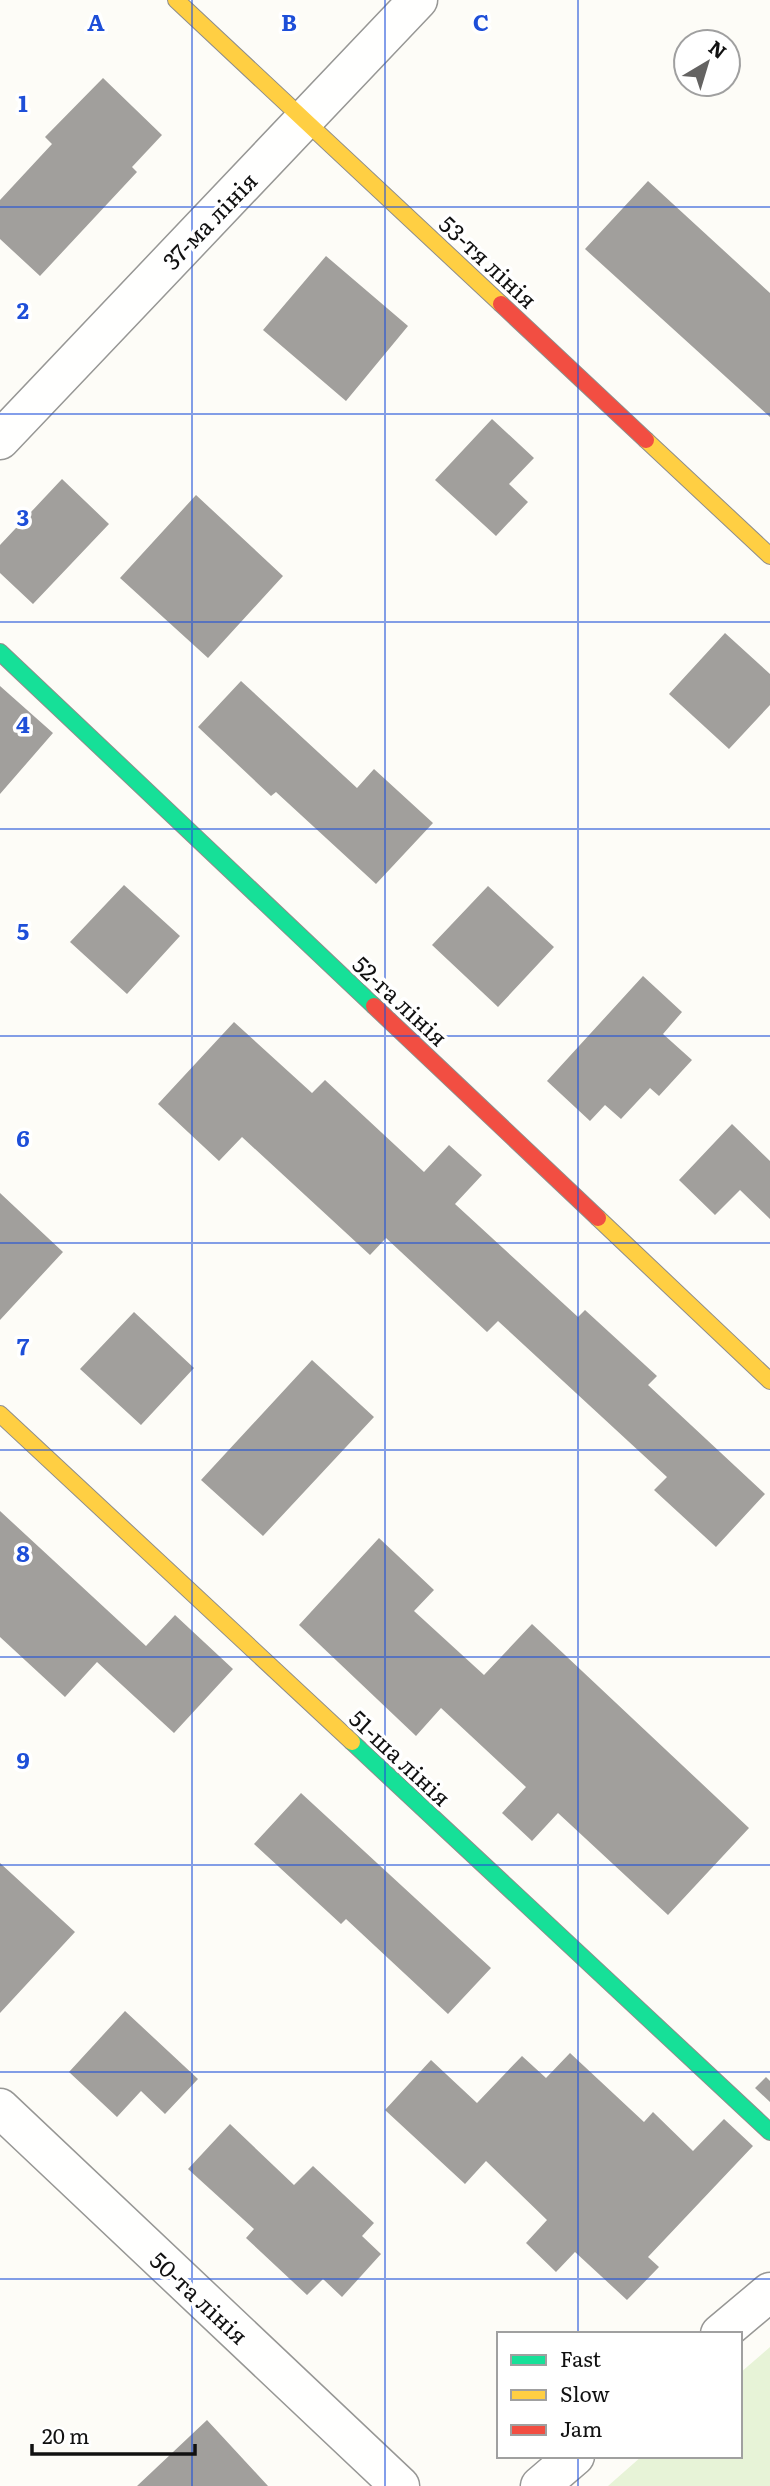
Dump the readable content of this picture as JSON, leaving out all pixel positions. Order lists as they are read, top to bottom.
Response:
{
  "streets": {
    "street": [
      "37-ма лінія",
      "53-тя лінія",
      "52-га лінія",
      "51-ша лінія",
      "50-та лінія"
    ]
  },
  "crossings": [
    ["37-ма лінія", "53-тя лінія"]
  ],
  "legend": ["Fast", "Slow", "Jam"],
  "scale_bar": "20 m",
  "north": "top right",
  "grid": {
    "columns": ["A", "B", "C"],
    "rows": [
      "1",
      "2",
      "3",
      "4",
      "5",
      "6",
      "7",
      "8",
      "9"
    ]
  }
}
